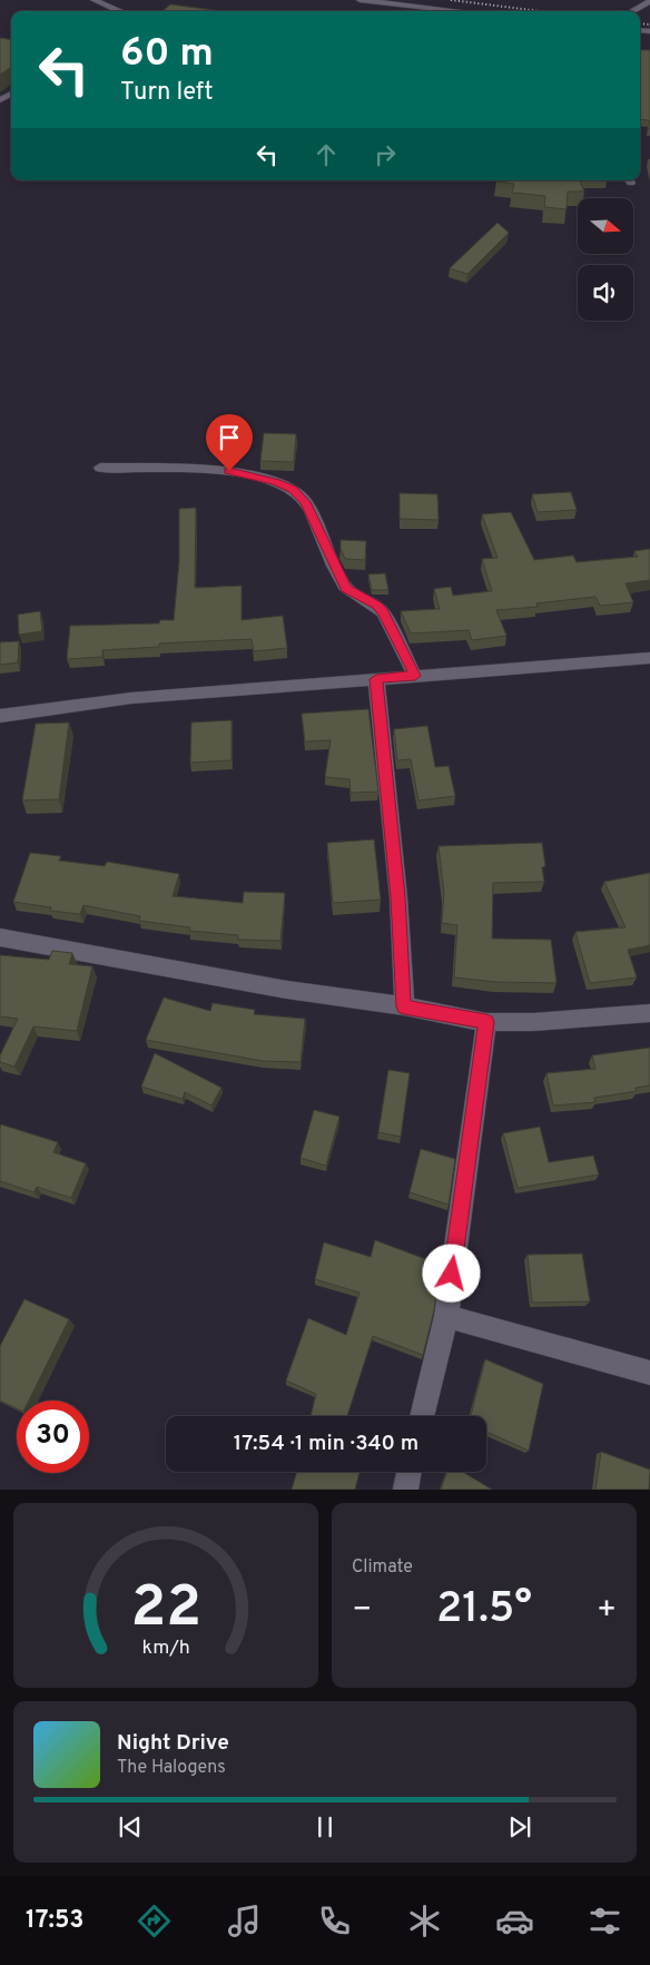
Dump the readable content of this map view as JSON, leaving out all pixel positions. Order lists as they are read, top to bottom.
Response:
{
  "north": "right",
  "page": {
    "turn": ["60 m", "Turn left"],
    "limit": "30",
    "trip": "17:54 · 1 min · 340 m",
    "tile": "Climate",
    "heat": ["−", "21.5°", "+"],
    "song": ["Night Drive", "The Halogens"],
    "tabs": "17:53",
    "gauge": ["22", "km/h"]
  }
}
